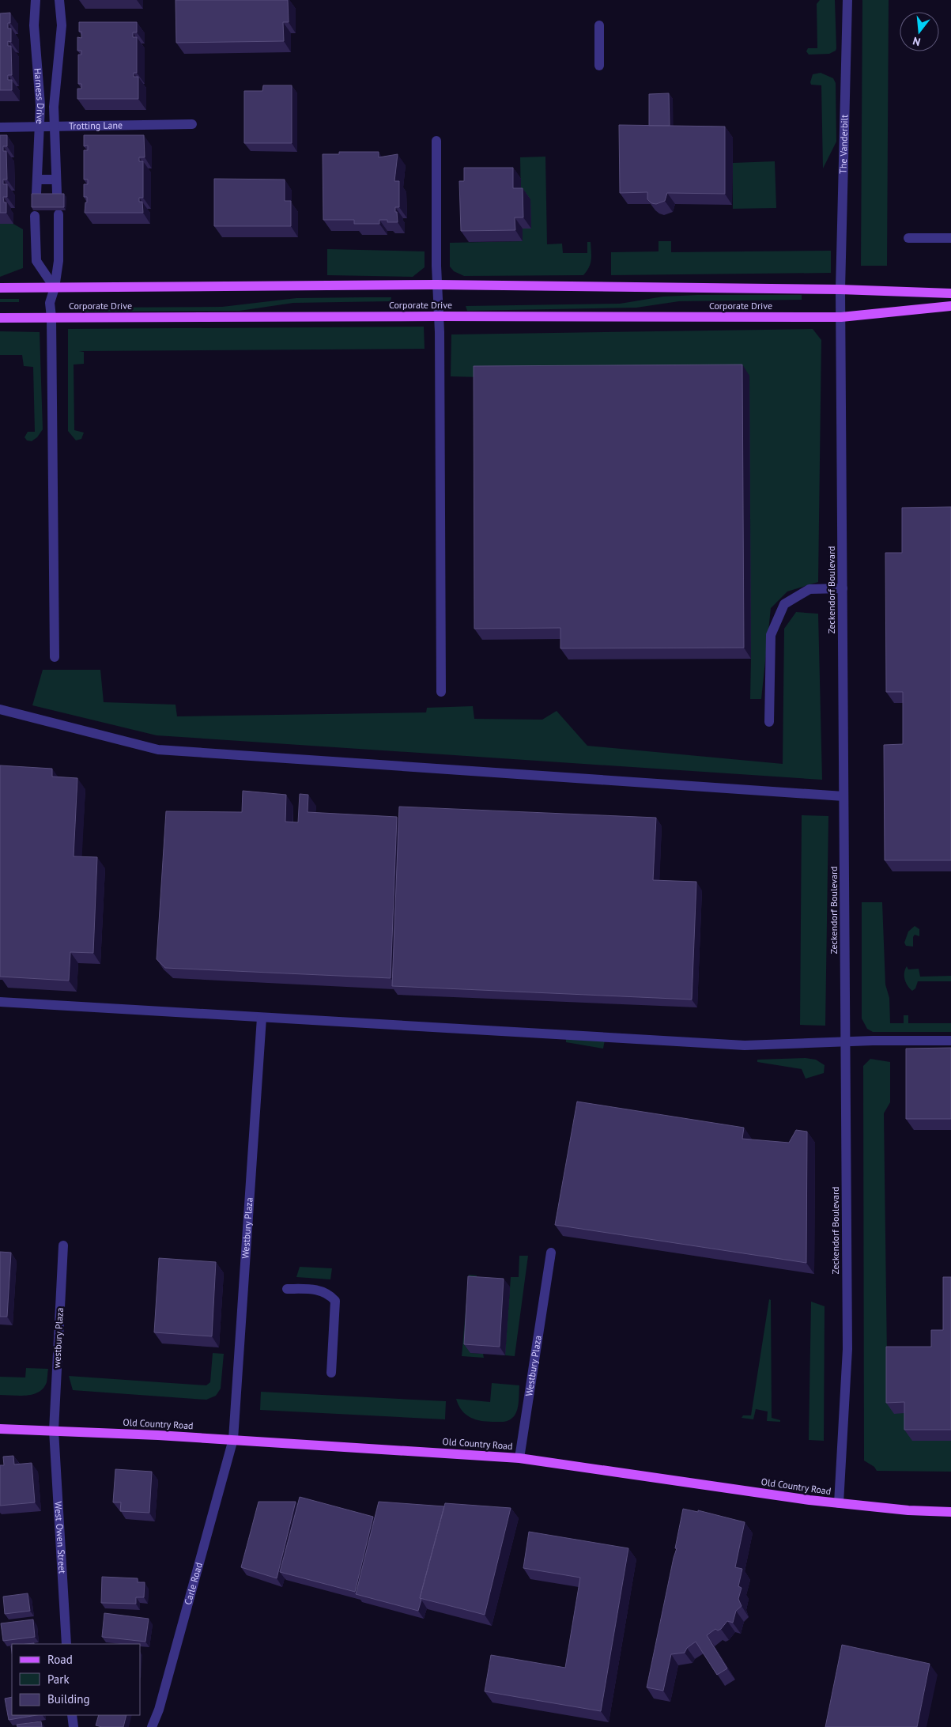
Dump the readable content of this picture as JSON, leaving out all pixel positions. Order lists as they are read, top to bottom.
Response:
{
  "streets": {
    "main road": ["Corporate Drive", "Old Country Road"],
    "street": [
      "Harness Drive",
      "Trotting Lane",
      "The Vanderbilt",
      "Zeckendorf Boulevard",
      "Westbury Plaza",
      "westbury Plaza",
      "West Owen Street",
      "Carle Road"
    ]
  },
  "crossings": [
    ["Harness Drive", "Trotting Lane"],
    ["The Vanderbilt", "Corporate Drive"],
    ["The Vanderbilt", "Zeckendorf Boulevard"],
    ["Corporate Drive", "Zeckendorf Boulevard"],
    ["Zeckendorf Boulevard", "Old Country Road"],
    ["Westbury Plaza", "Old Country Road"],
    ["Westbury Plaza", "Carle Road"],
    ["westbury Plaza", "Old Country Road"],
    ["westbury Plaza", "West Owen Street"],
    ["Old Country Road", "West Owen Street"],
    ["Old Country Road", "Carle Road"]
  ],
  "legend": ["Road", "Park", "Building"],
  "north": "bottom"
}
